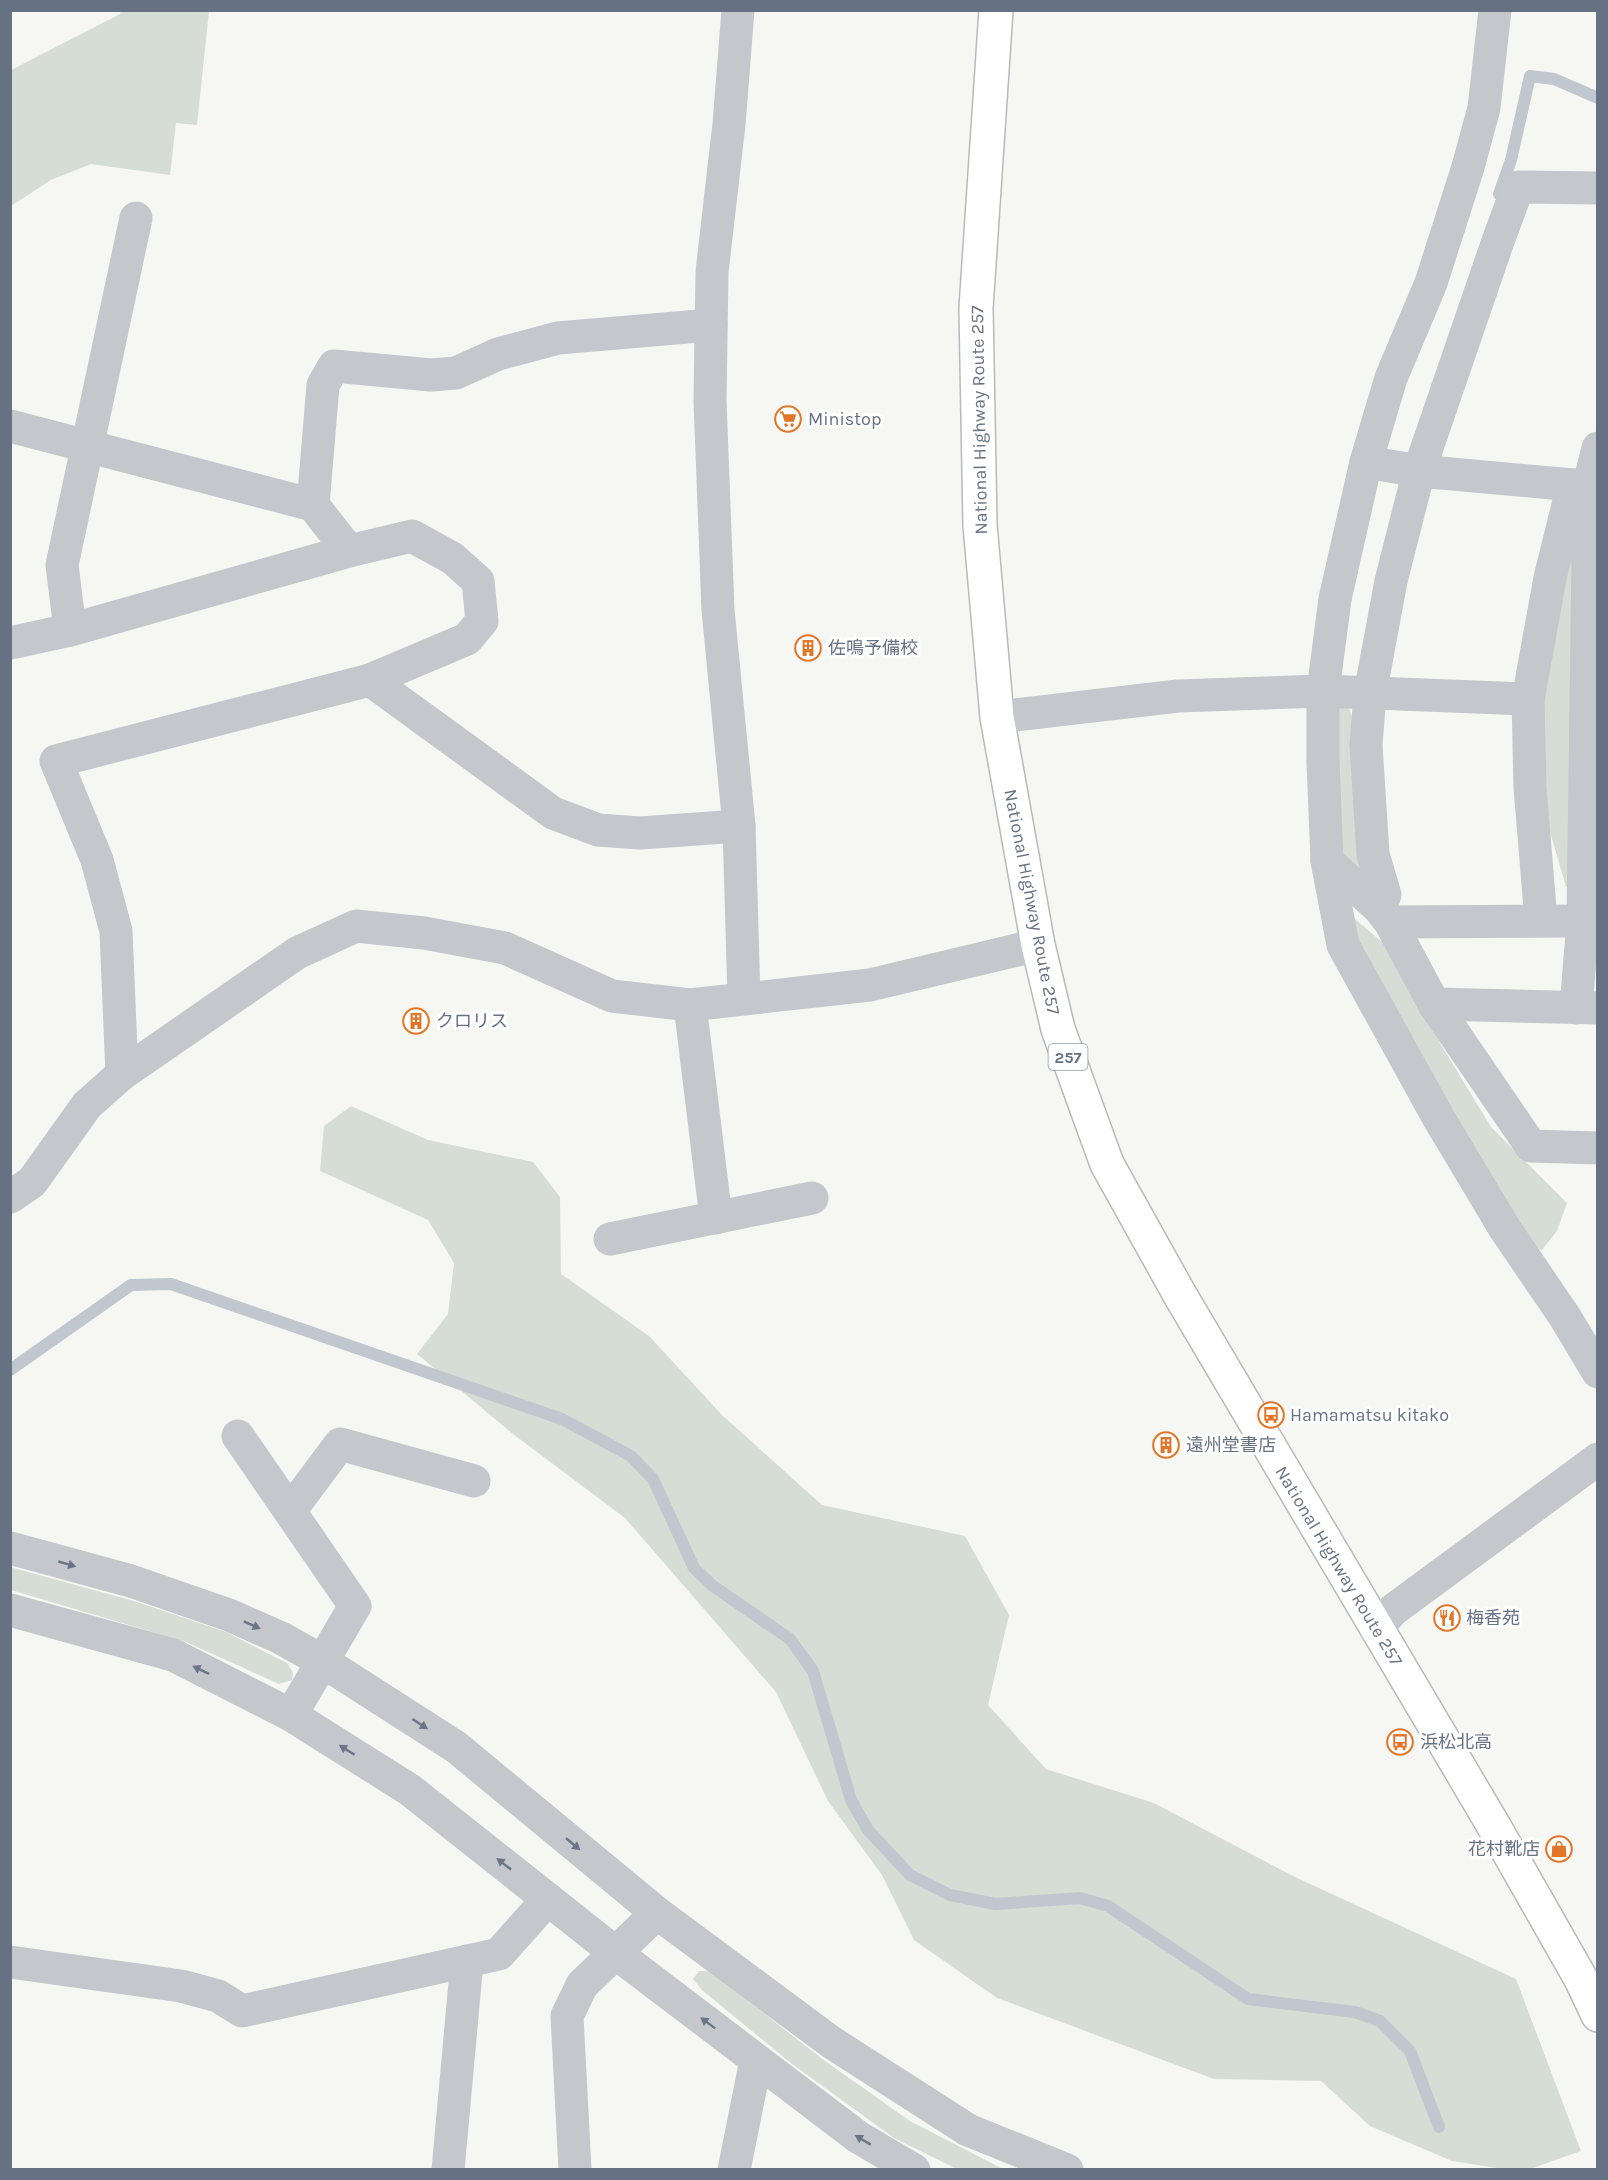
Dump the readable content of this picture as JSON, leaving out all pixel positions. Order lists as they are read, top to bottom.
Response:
{
  "streets": {
    "highway": ["National Highway Route 257", "257"]
  },
  "places": {
    "supermarket": ["Ministop"],
    "building": ["佐鳴予備校", "クロリス", "遠州堂書店"],
    "bus stop": ["Hamamatsu kitako", "浜松北高"],
    "restaurant": ["梅香苑"],
    "shop": ["花村靴店"]
  }
}
